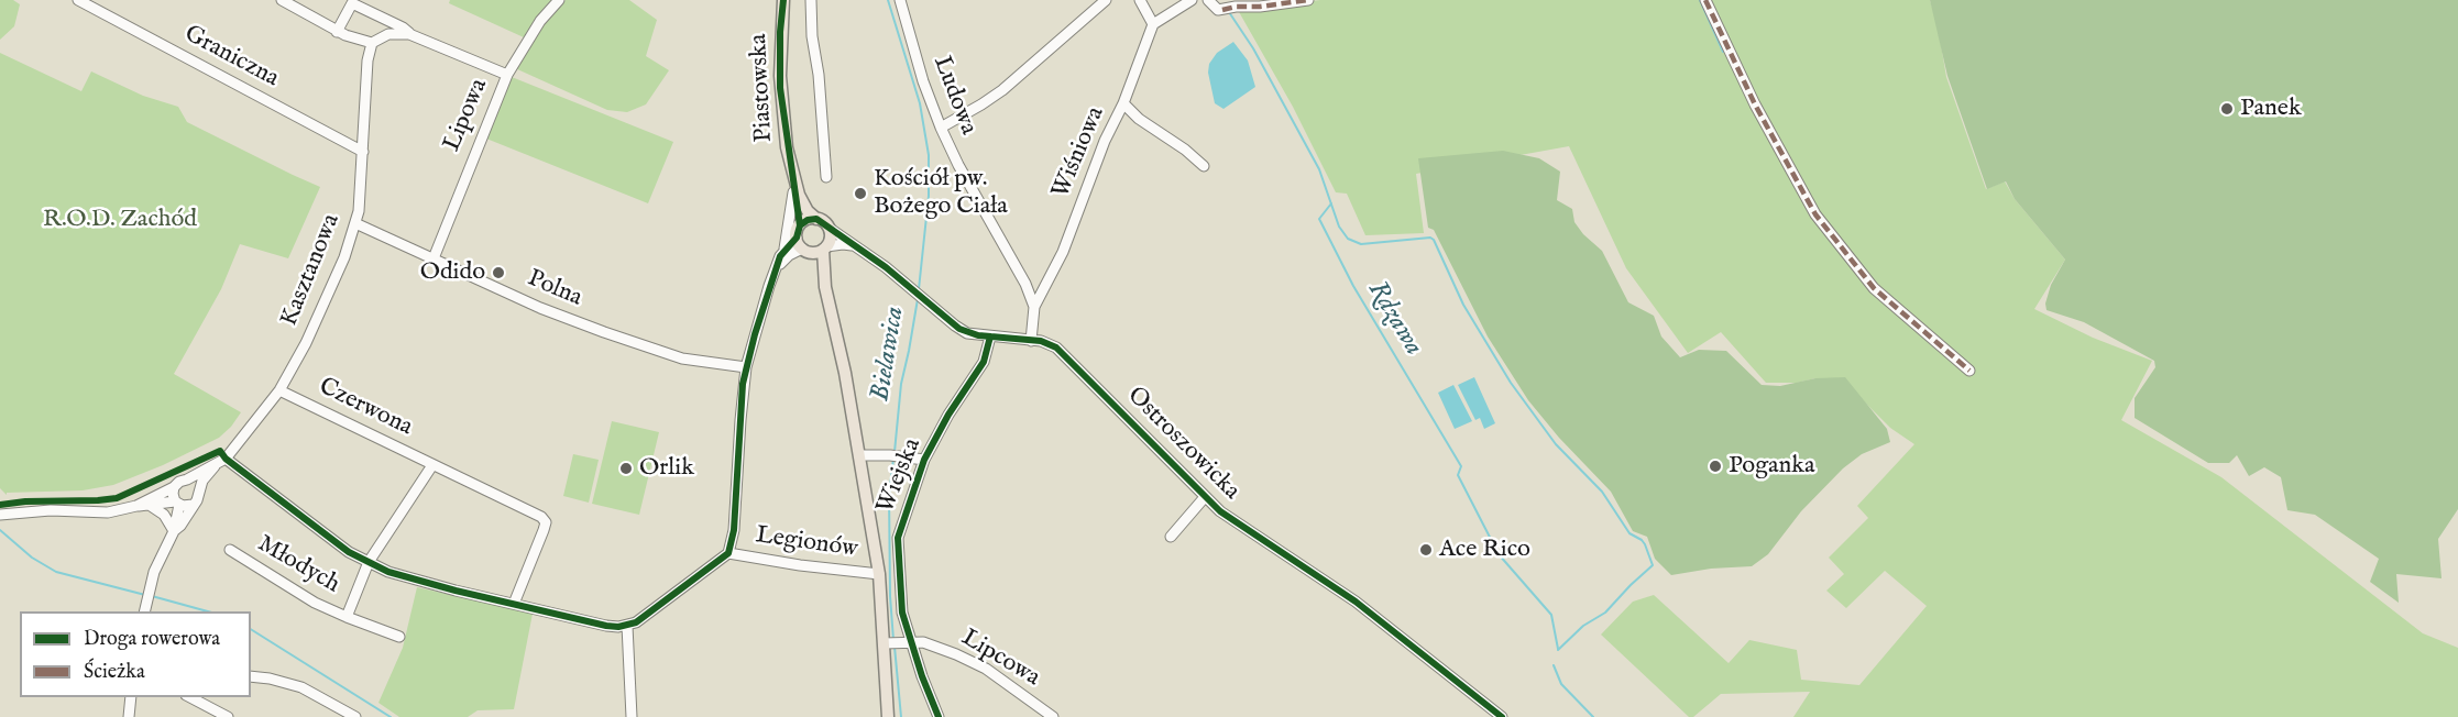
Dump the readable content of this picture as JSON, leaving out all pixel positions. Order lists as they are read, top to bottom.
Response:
{
  "streets": {
    "main road": ["Piastowska"],
    "street": [
      "Graniczna",
      "Ludowa",
      "Lipowa",
      "Wiśniowa",
      "Kasztanowa",
      "Polna",
      "Czerwona",
      "Ostroszowicka",
      "Wiejska",
      "Legionów",
      "Młodych",
      "Lipcowa"
    ]
  },
  "crossings": [
    ["Graniczna", "Kasztanowa"],
    ["Piastowska", "Ostroszowicka"],
    ["Ludowa", "Wiśniowa"],
    ["Lipowa", "Polna"],
    ["Wiśniowa", "Ostroszowicka"],
    ["Kasztanowa", "Polna"],
    ["Kasztanowa", "Czerwona"],
    ["Czerwona", "Młodych"],
    ["Ostroszowicka", "Wiejska"],
    ["Wiejska", "Lipcowa"]
  ],
  "water": ["Rdzawa", "Bielawica"],
  "parks": ["R.O.D. Zachód"],
  "places": [
    "Panek",
    "Kościół pw. Bożego Ciała",
    "Odido",
    "Poganka",
    "Orlik",
    "Ace Rico"
  ],
  "legend": ["Droga rowerowa", "Ścieżka"]
}
